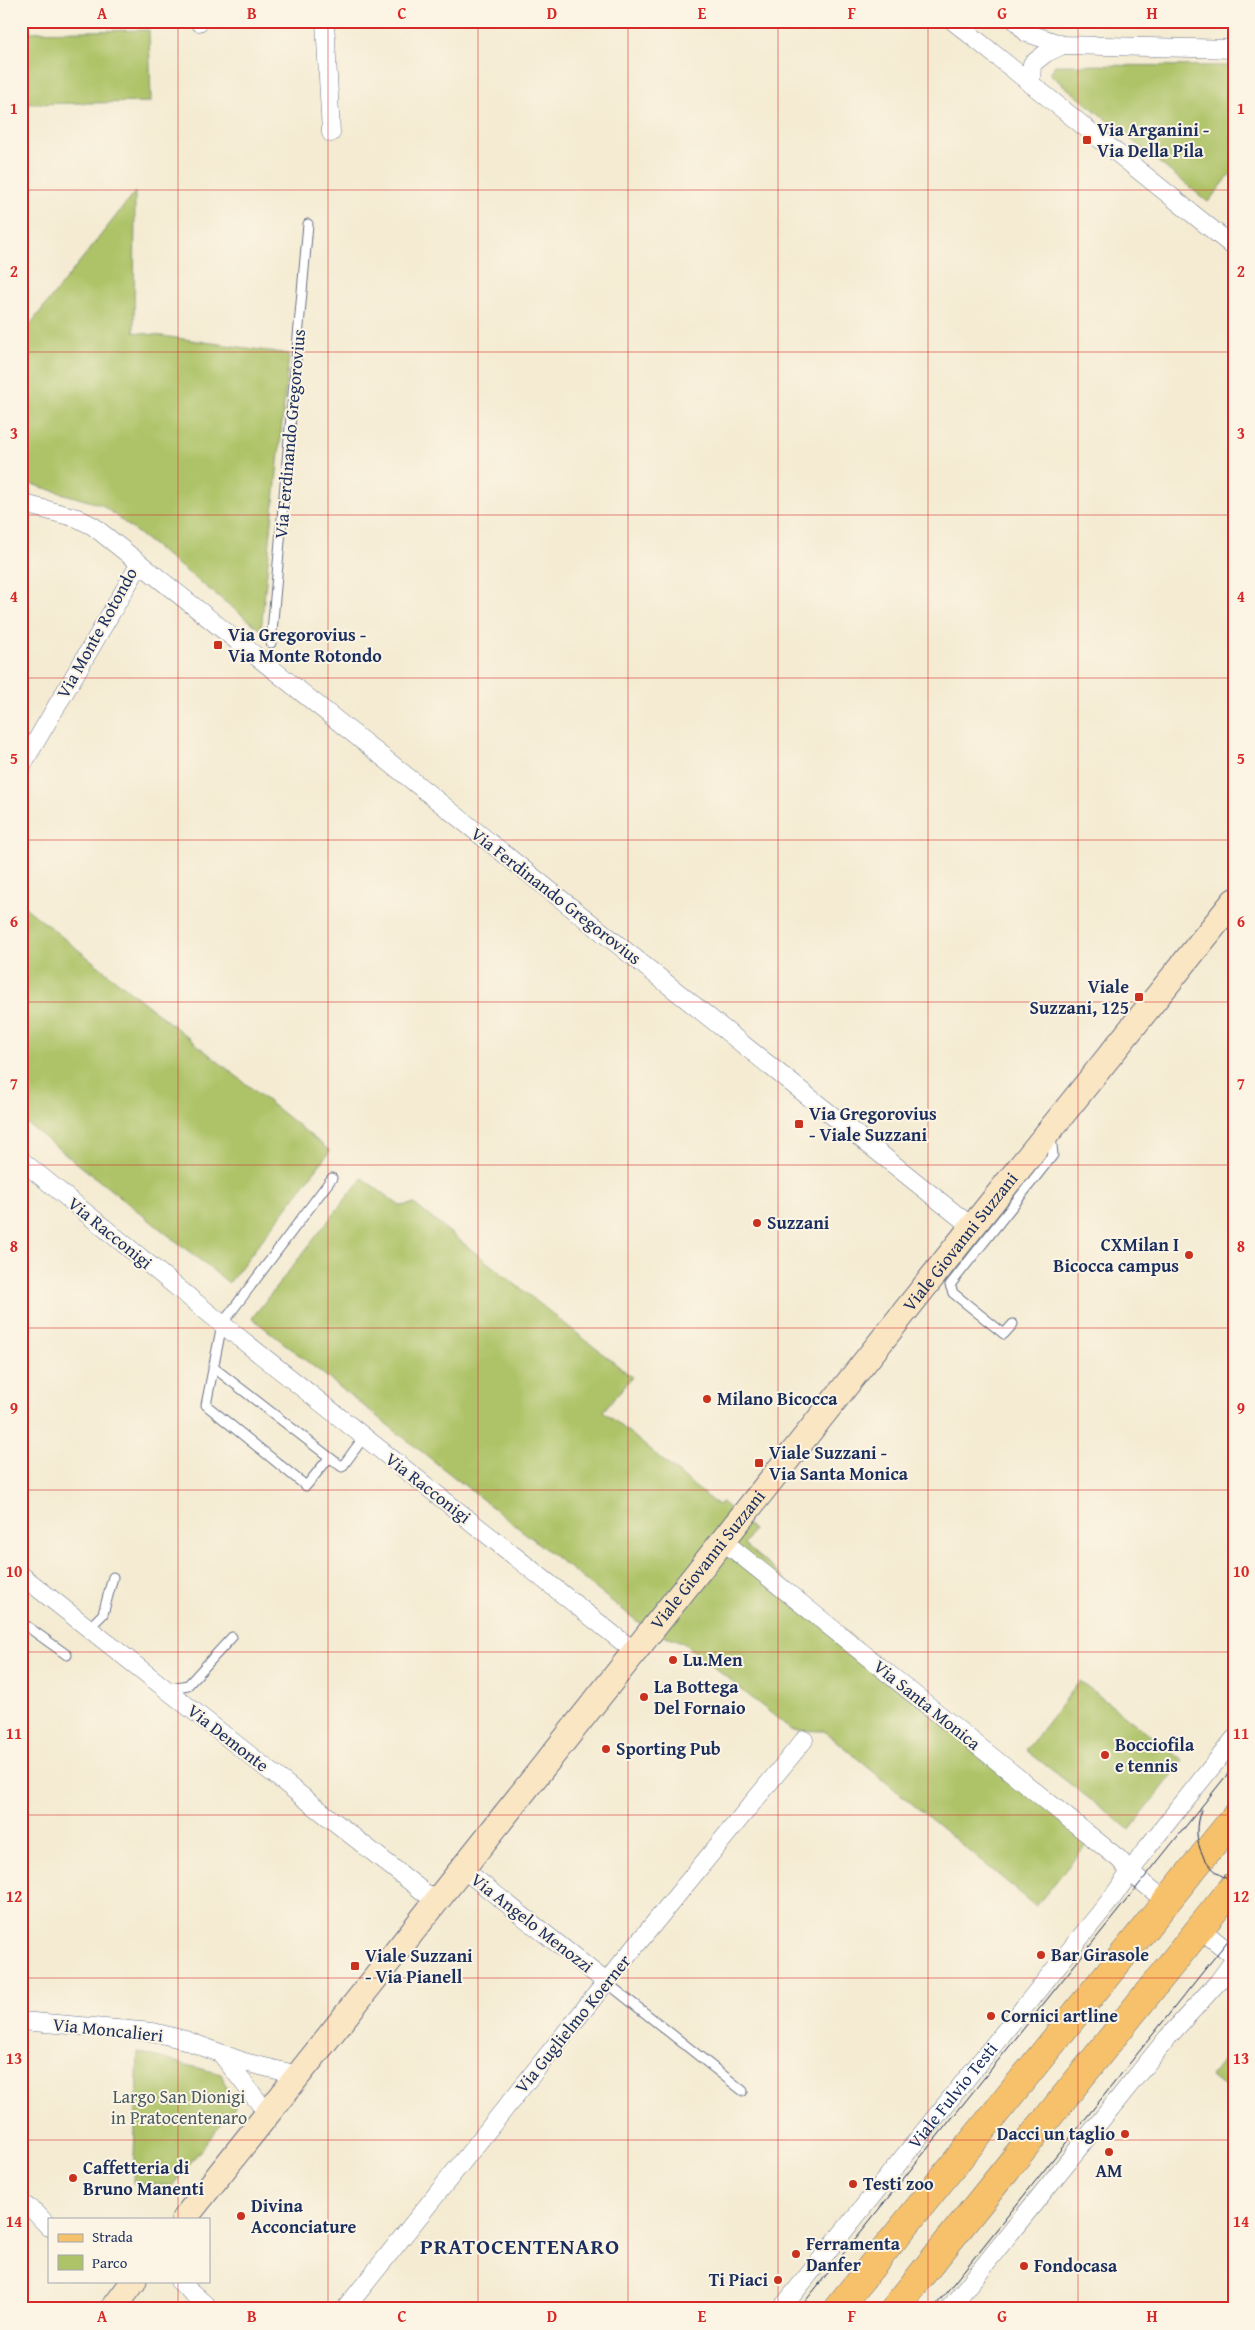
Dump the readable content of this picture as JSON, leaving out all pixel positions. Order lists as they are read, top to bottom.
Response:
{
  "streets": {
    "street": [
      "Via Ferdinando Gregorovius",
      "Via Monte Rotondo",
      "Via Racconigi",
      "Viale Giovanni Suzzani",
      "Via Santa Monica",
      "Via Demonte",
      "Via Angelo Menozzi",
      "Via Guglielmo Koerner",
      "Via Moncalieri",
      "Viale Fulvio Testi"
    ]
  },
  "crossings": [
    ["Via Ferdinando Gregorovius", "Via Monte Rotondo"],
    ["Via Ferdinando Gregorovius", "Viale Giovanni Suzzani"],
    ["Via Racconigi", "Viale Giovanni Suzzani"],
    ["Viale Giovanni Suzzani", "Via Santa Monica"],
    ["Viale Giovanni Suzzani", "Via Demonte"],
    ["Viale Giovanni Suzzani", "Via Angelo Menozzi"],
    ["Viale Giovanni Suzzani", "Via Moncalieri"],
    ["Via Santa Monica", "Viale Fulvio Testi"],
    ["Via Angelo Menozzi", "Via Guglielmo Koerner"]
  ],
  "districts": ["PRATOCENTENARO"],
  "parks": ["Largo San Dionigi in Pratocentenaro"],
  "places": {
    "transit": [
      "Via Arganini - Via Della Pila",
      "Via Gregorovius - Via Monte Rotondo",
      "Viale Suzzani, 125",
      "Via Gregorovius - Viale Suzzani",
      "Viale Suzzani - Via Santa Monica",
      "Viale Suzzani - Via Pianell"
    ],
    "other": [
      "Suzzani",
      "CXMilan I Bicocca campus",
      "Milano Bicocca",
      "Lu.Men",
      "La Bottega Del Fornaio",
      "Sporting Pub",
      "Bocciofila e tennis",
      "Bar Girasole",
      "Cornici artline",
      "Dacci un taglio",
      "AM",
      "Caffetteria di Bruno Manenti",
      "Testi zoo",
      "Divina Acconciature",
      "Ferramenta Danfer",
      "Fondocasa",
      "Ti Piaci"
    ]
  },
  "legend": ["Strada", "Parco"],
  "grid": {
    "columns": [
      "A",
      "B",
      "C",
      "D",
      "E",
      "F",
      "G",
      "H"
    ],
    "rows": [
      "1",
      "2",
      "3",
      "4",
      "5",
      "6",
      "7",
      "8",
      "9",
      "10",
      "11",
      "12",
      "13",
      "14"
    ]
  }
}
